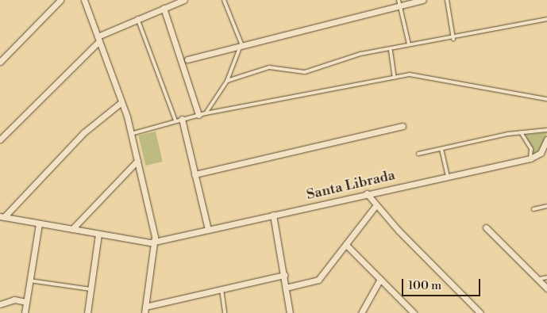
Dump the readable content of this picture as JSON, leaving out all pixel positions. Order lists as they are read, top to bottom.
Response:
{
  "streets": {
    "street": ["Santa Librada"]
  },
  "scale_bar": "100 m"
}
